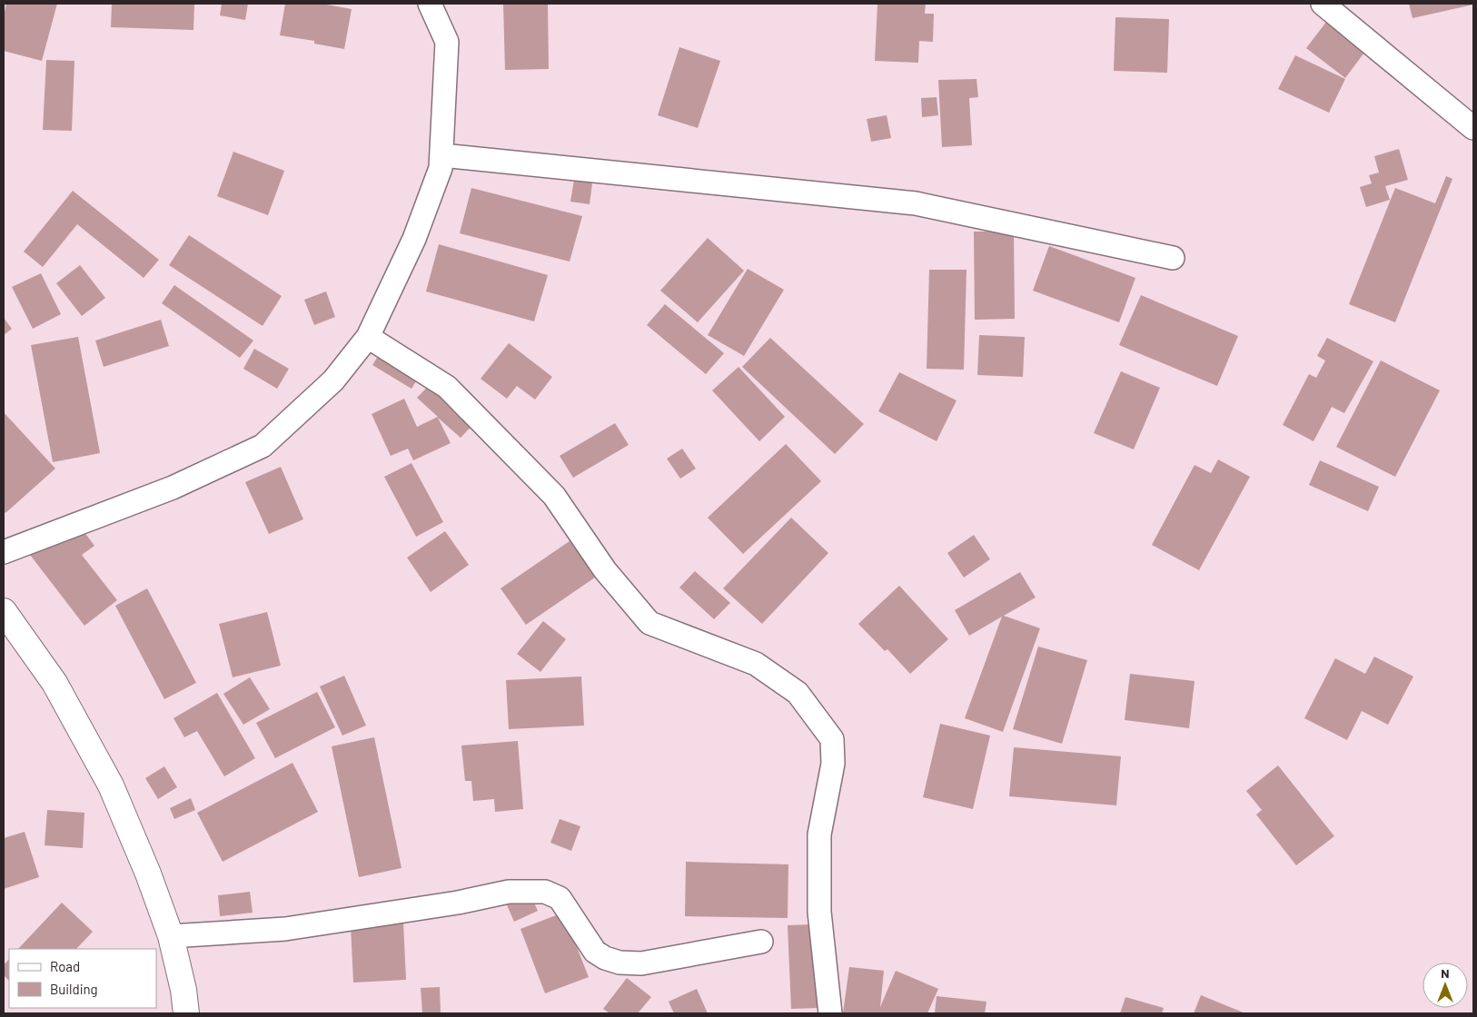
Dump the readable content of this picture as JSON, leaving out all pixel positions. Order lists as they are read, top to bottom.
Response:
{
  "legend": ["Road", "Building"],
  "north": "top"
}
